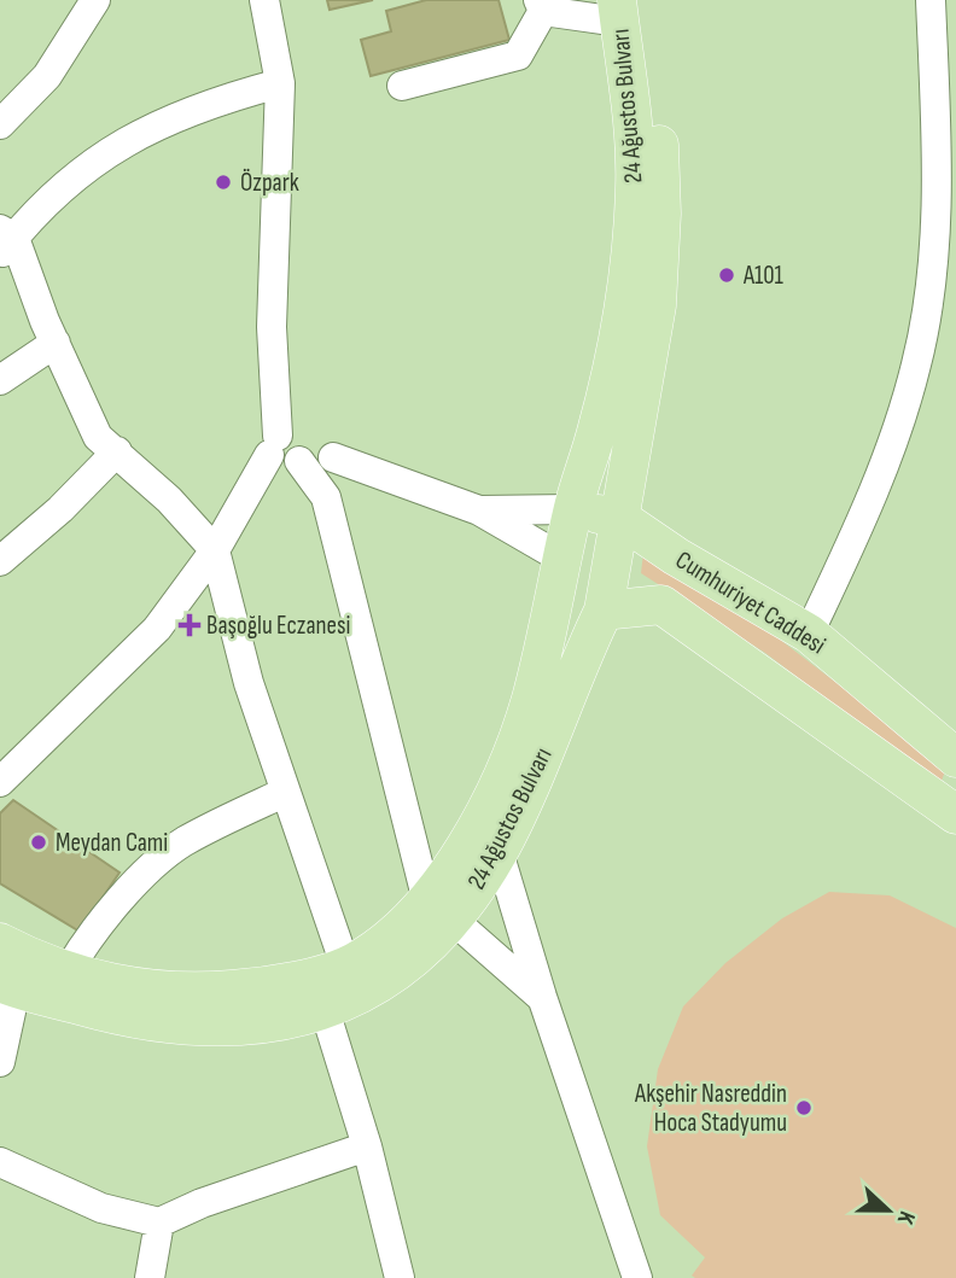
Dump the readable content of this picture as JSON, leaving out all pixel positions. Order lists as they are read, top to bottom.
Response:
{
  "streets": {
    "main road": ["24 Ağustos Bulvarı", "Cumhuriyet Caddesi"]
  },
  "crossings": [
    ["24 Ağustos Bulvarı", "Cumhuriyet Caddesi"]
  ],
  "places": {
    "other": [
      "Özpark",
      "A101",
      "Meydan Cami",
      "Akşehir Nasreddin Hoca Stadyumu"
    ],
    "health": ["Başoğlu Eczanesi"]
  },
  "north": "right"
}
